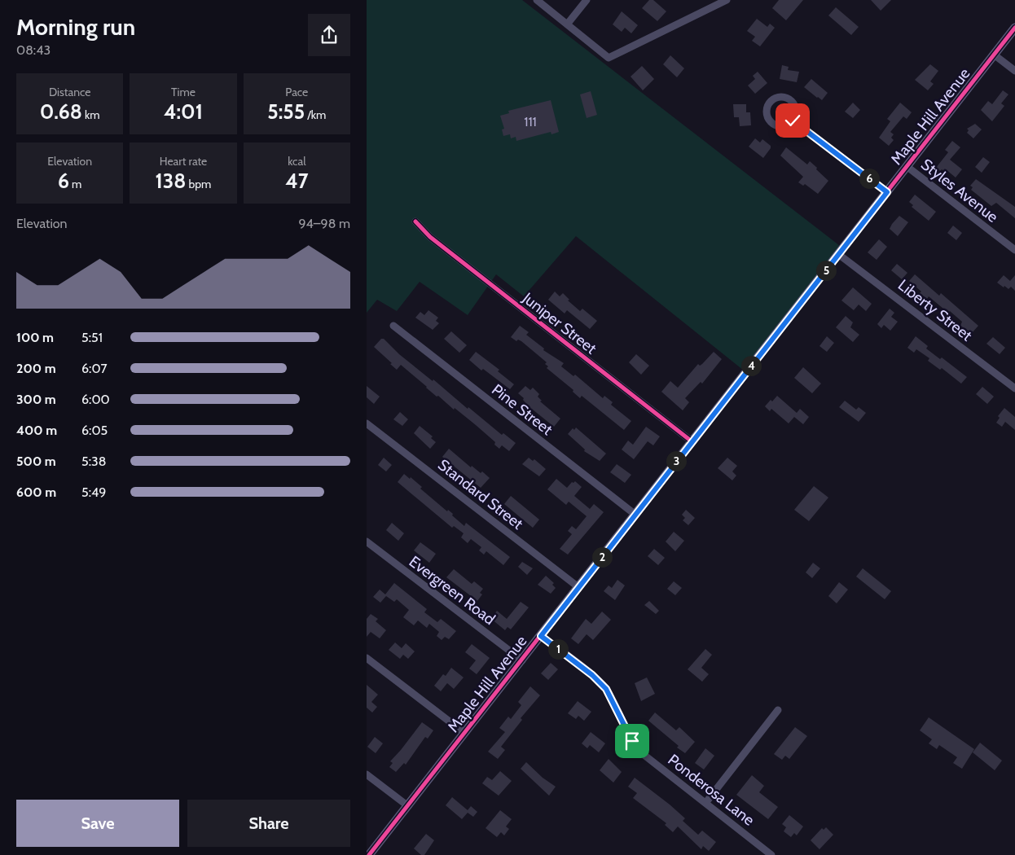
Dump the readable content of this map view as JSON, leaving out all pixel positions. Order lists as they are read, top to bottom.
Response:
{
  "streets": {
    "street": [
      "Maple Hill Avenue",
      "Styles Avenue",
      "Liberty Street",
      "Juniper Street",
      "Pine Street",
      "Standard Street",
      "Evergreen Road",
      "Ponderosa Lane"
    ]
  },
  "crossings": [
    ["Maple Hill Avenue", "Styles Avenue"],
    ["Maple Hill Avenue", "Liberty Street"],
    ["Maple Hill Avenue", "Juniper Street"],
    ["Maple Hill Avenue", "Pine Street"],
    ["Maple Hill Avenue", "Standard Street"],
    ["Maple Hill Avenue", "Evergreen Road"],
    ["Maple Hill Avenue", "Ponderosa Lane"]
  ],
  "house_numbers": ["111"],
  "page": {
    "heading": ["Morning run", "08:43"],
    "stats": [
      ["Distance", "0.68 km"],
      ["Time", "4:01"],
      ["Pace", "5:55 /km"],
      ["Elevation", "6 m"],
      ["Heart rate", "138 bpm"],
      ["kcal", "47"]
    ],
    "pins": [
      "6",
      "5",
      "4",
      "3",
      "2",
      "1"
    ],
    "chart": ["Elevation", "94–98 m"],
    "list": [
      {
        "name": "100 m",
        "note": "5:51"
      },
      {
        "name": "200 m",
        "note": "6:07"
      },
      {
        "name": "300 m",
        "note": "6:00"
      },
      {
        "name": "400 m",
        "note": "6:05"
      },
      {
        "name": "500 m",
        "note": "5:38"
      },
      {
        "name": "600 m",
        "note": "5:49"
      }
    ],
    "buttons": ["Save", "Share"]
  }
}
